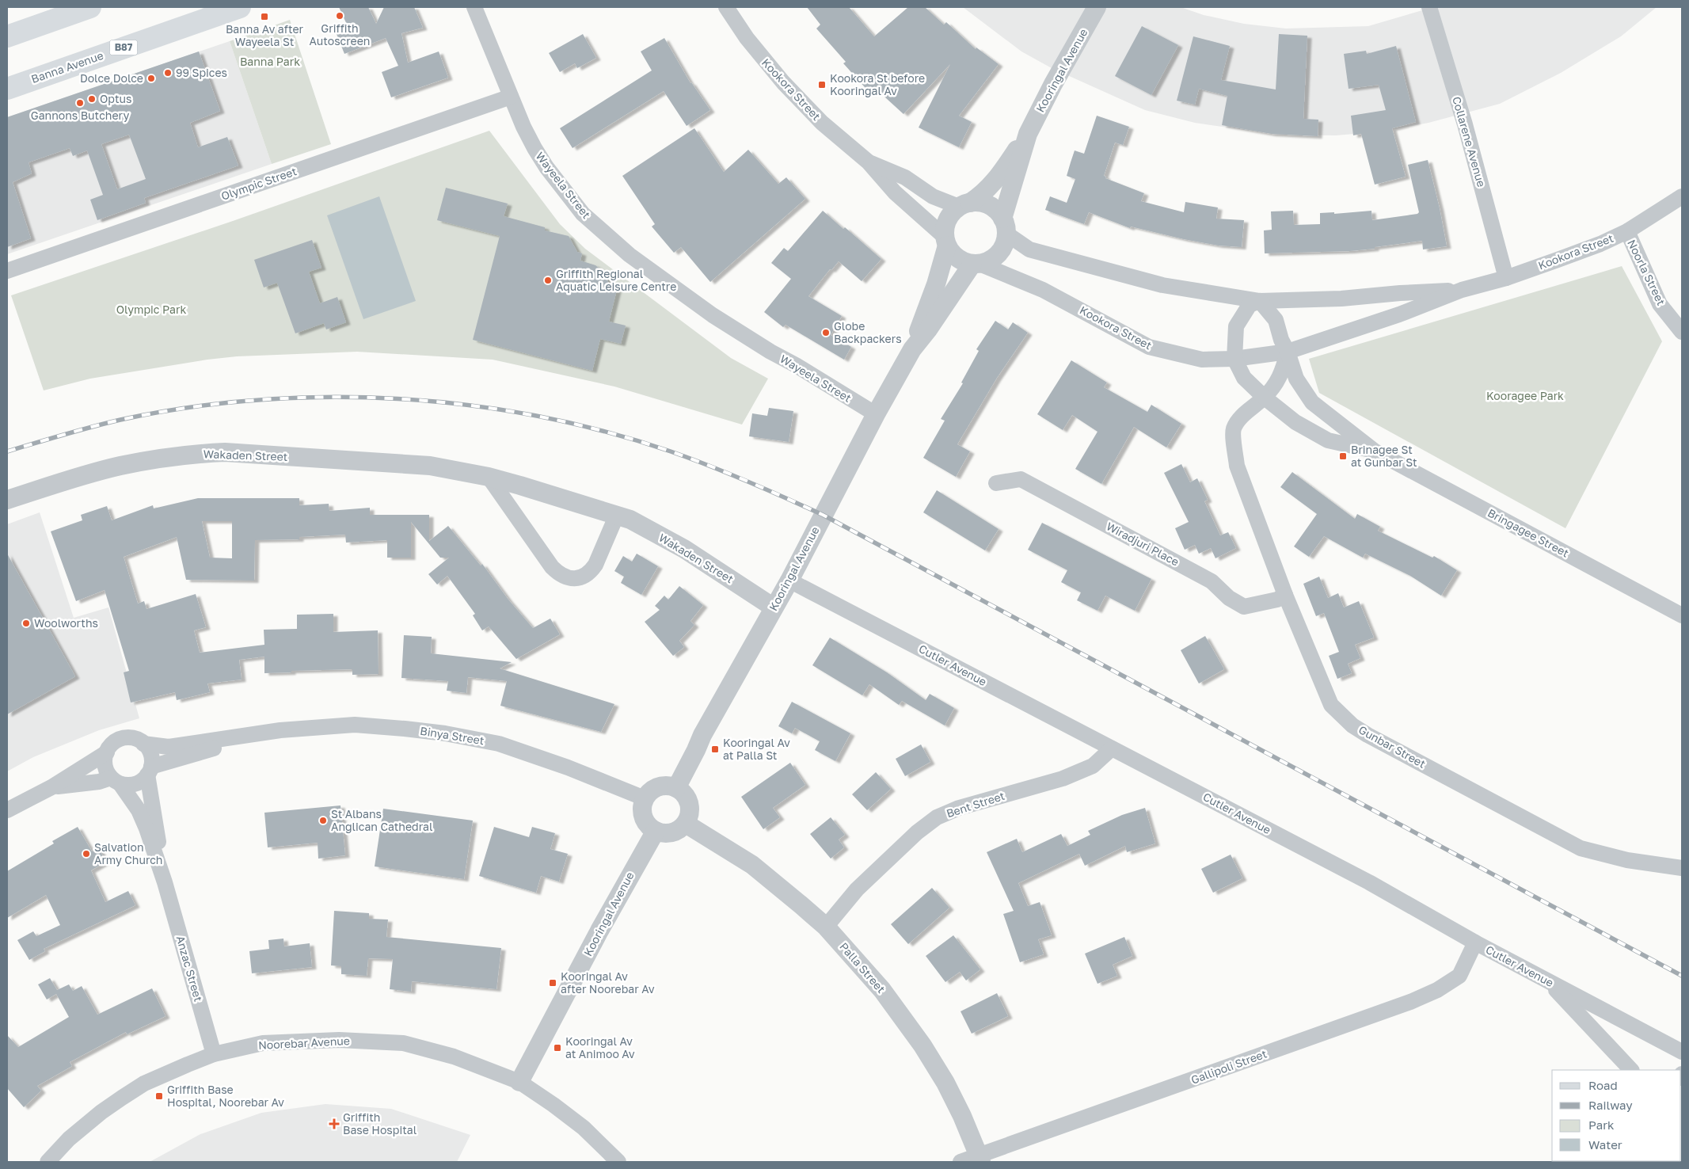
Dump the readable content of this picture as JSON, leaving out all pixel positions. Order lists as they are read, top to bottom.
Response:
{
  "streets": {
    "main road": ["B87", "Banna Avenue"],
    "street": [
      "Kooringal Avenue",
      "Kookora Street",
      "Collarene Avenue",
      "Olympic Street",
      "Wayeela Street",
      "Noorla Street",
      "Wakaden Street",
      "Bringagee Street",
      "Wiradjuri Place",
      "Cutler Avenue",
      "Binya Street",
      "Gunbar Street",
      "Bent Street",
      "Palla Street",
      "Anzac Street",
      "Noorebar Avenue",
      "Gallipoli Street"
    ]
  },
  "crossings": [
    ["Kooringal Avenue", "Kookora Street"],
    ["Kooringal Avenue", "Wayeela Street"],
    ["Kooringal Avenue", "Wakaden Street"],
    ["Kooringal Avenue", "Cutler Avenue"],
    ["Kooringal Avenue", "Binya Street"],
    ["Kooringal Avenue", "Palla Street"],
    ["Kooringal Avenue", "Noorebar Avenue"],
    ["Kookora Street", "Collarene Avenue"],
    ["Kookora Street", "Noorla Street"],
    ["Kookora Street", "Bringagee Street"],
    ["Olympic Street", "Wayeela Street"],
    ["Bringagee Street", "Gunbar Street"],
    ["Wiradjuri Place", "Gunbar Street"],
    ["Cutler Avenue", "Bent Street"],
    ["Cutler Avenue", "Gallipoli Street"],
    ["Binya Street", "Palla Street"],
    ["Binya Street", "Anzac Street"],
    ["Bent Street", "Palla Street"],
    ["Palla Street", "Gallipoli Street"],
    ["Anzac Street", "Noorebar Avenue"]
  ],
  "parks": ["Banna Park", "Olympic Park", "Kooragee Park"],
  "places": {
    "other": [
      "Griffith Autoscreen",
      "99 Spices",
      "Dolce Dolce",
      "Optus",
      "Gannons Butchery",
      "Griffith Regional Aquatic Leisure Centre",
      "Globe Backpackers",
      "Woolworths",
      "St Albans Anglican Cathedral",
      "Salvation Army Church"
    ],
    "transit": [
      "Banna Av after Wayeela St",
      "Kookora St before Kooringal Av",
      "Brinagee St at Gunbar St",
      "Kooringal Av at Palla St",
      "Kooringal Av after Noorebar Av",
      "Kooringal Av at Animoo Av",
      "Griffith Base Hospital, Noorebar Av"
    ],
    "health": ["Griffith Base Hospital"]
  },
  "legend": [
    "Road",
    "Railway",
    "Park",
    "Water"
  ]
}
